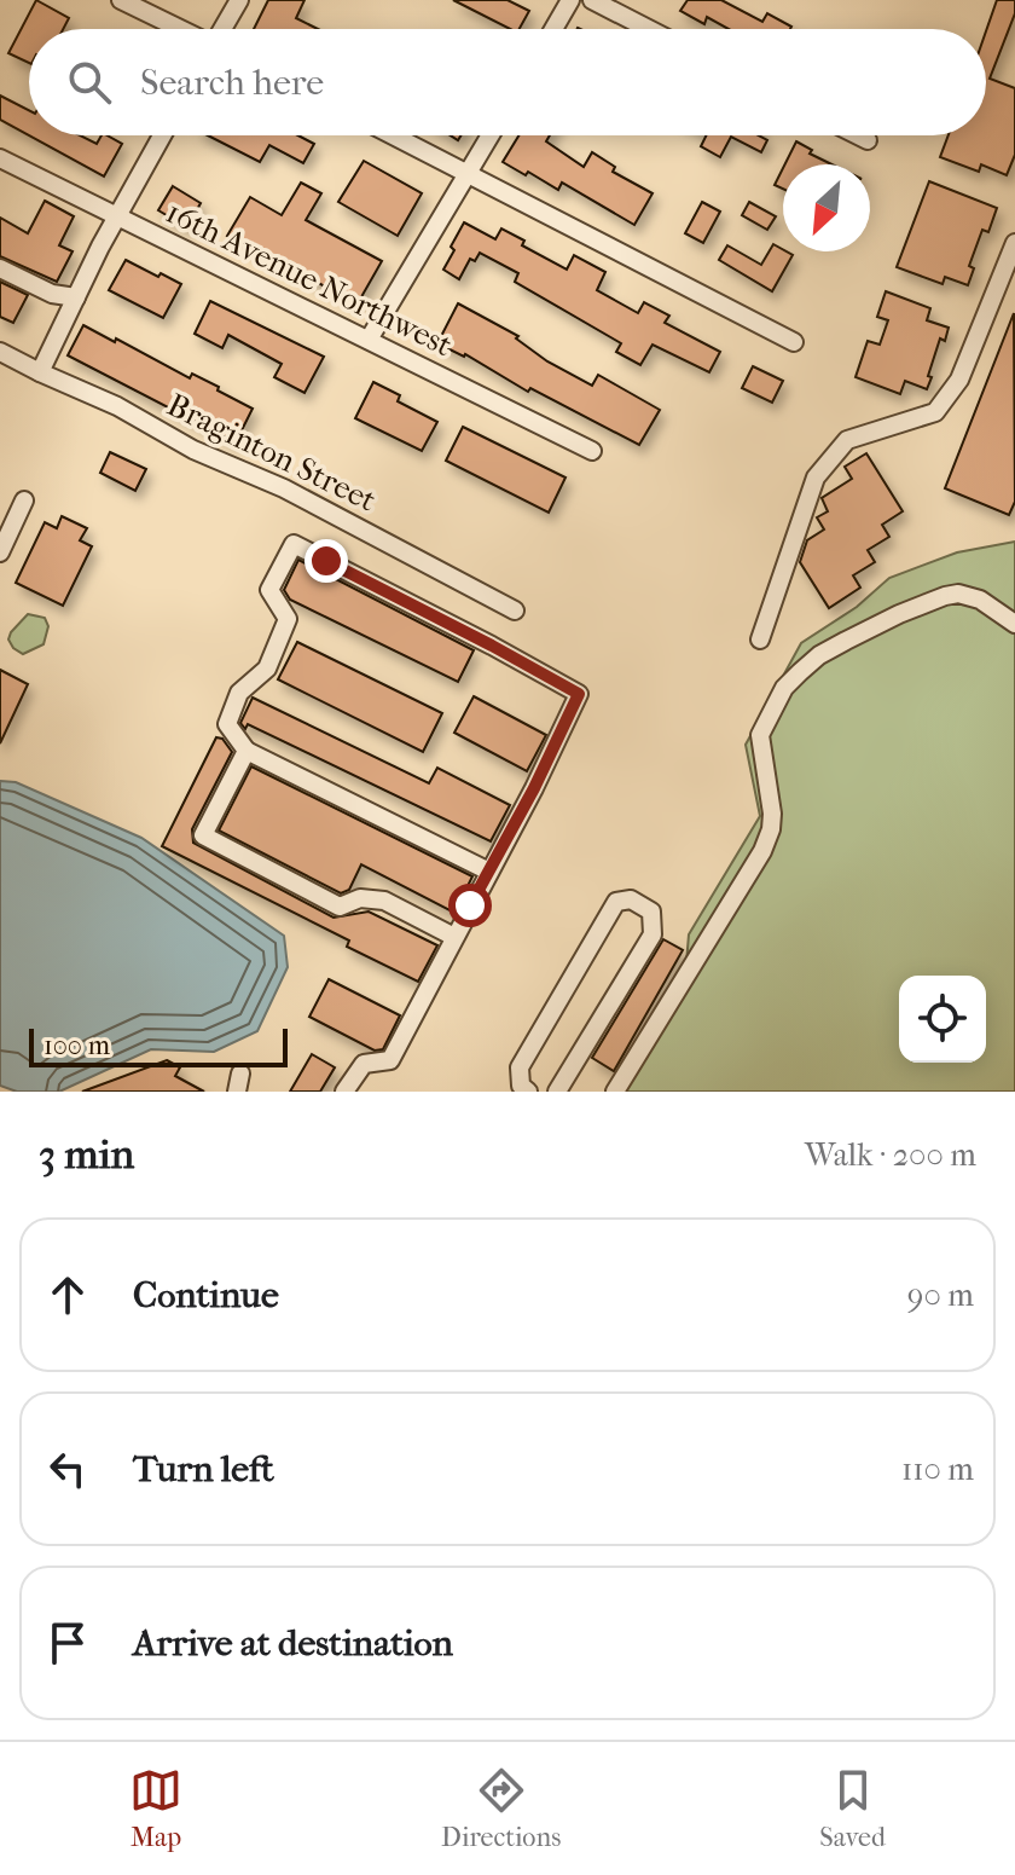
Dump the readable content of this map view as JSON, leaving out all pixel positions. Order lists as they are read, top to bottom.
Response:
{
  "streets": {
    "street": ["16th Avenue Northwest", "Braginton Street"]
  },
  "scale_bar": "100 m",
  "north": "bottom left",
  "page": {
    "search": "Search here",
    "scale": "100 m",
    "heading": ["3 min", "Walk · 200 m"],
    "list": [
      ["Continue", "90 m"],
      ["Turn left", "110 m"],
      "Arrive at destination"
    ],
    "nav": ["Map", "Directions", "Saved"]
  }
}
